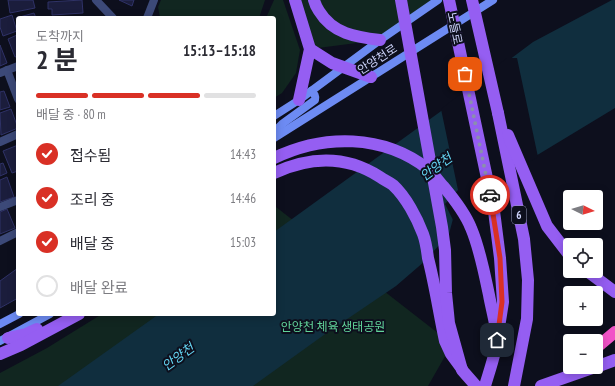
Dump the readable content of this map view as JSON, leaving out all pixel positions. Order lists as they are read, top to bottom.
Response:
{
  "streets": {
    "main road": ["노들로", "안양천로", "6"]
  },
  "water": ["안양천"],
  "parks": ["안양천 체육 생태공원"],
  "north": "right",
  "page": {
    "heading": ["2 분", "도착까지", "15:13–15:18"],
    "bar": "배달 중 · 80 m",
    "list": [
      ["접수됨", "14:43"],
      ["조리 중", "14:46"],
      ["배달 중", "15:03"],
      "배달 완료"
    ],
    "map_buttons": ["+", "−"]
  }
}
